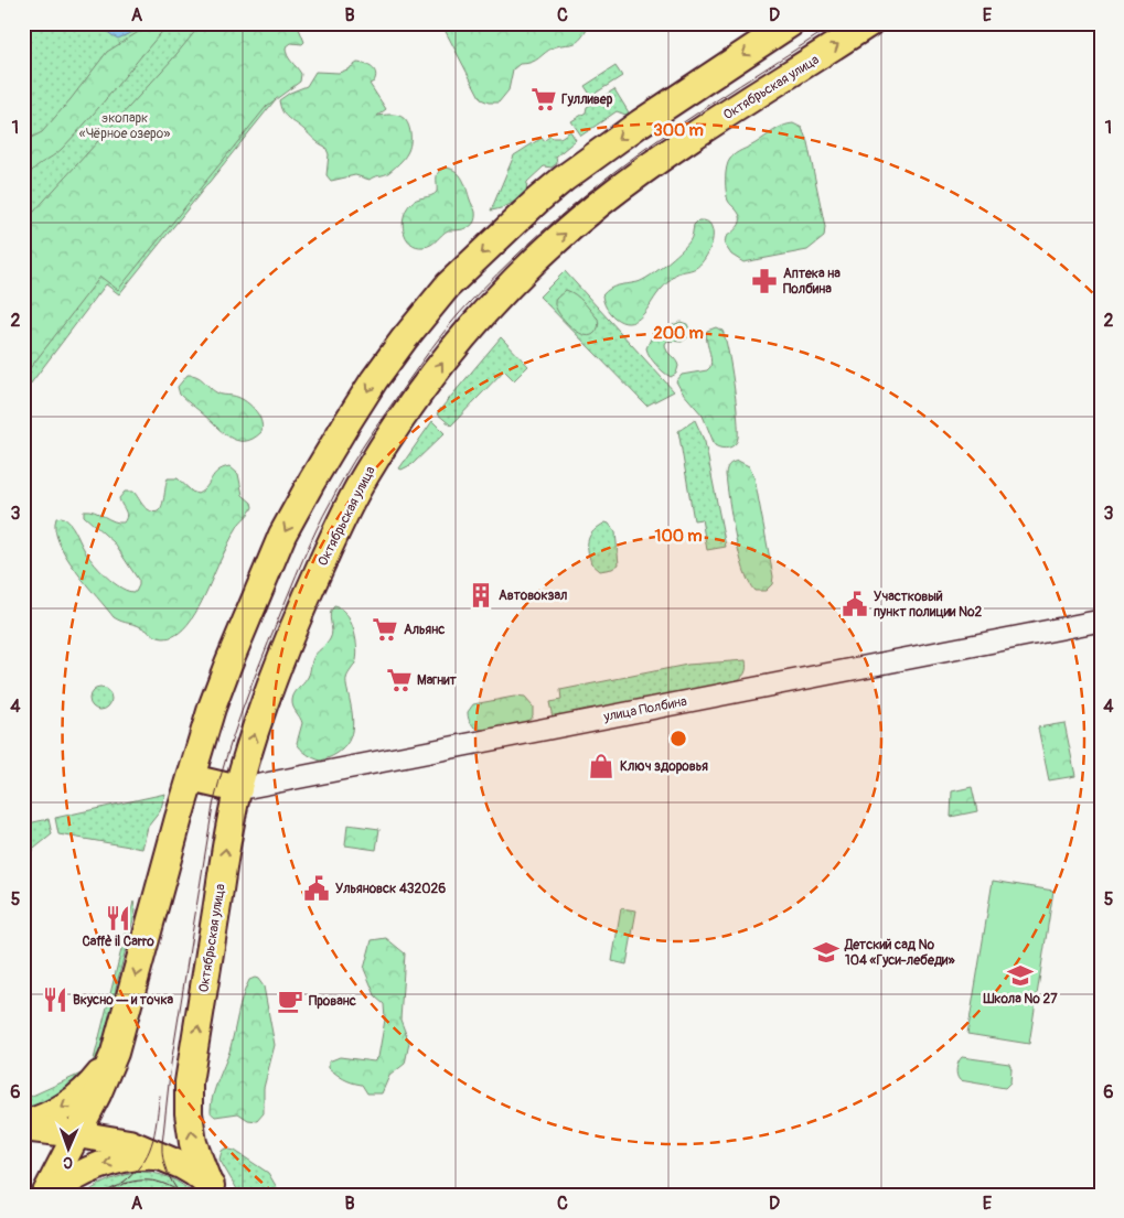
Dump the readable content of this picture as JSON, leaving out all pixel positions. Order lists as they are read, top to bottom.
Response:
{
  "streets": {
    "main road": ["Октябрьская улица", "улица Полбина"]
  },
  "crossings": [
    ["Октябрьская улица", "улица Полбина"]
  ],
  "parks": ["экопарк «Чёрное озеро»"],
  "places": {
    "supermarket": ["Гулливер", "Альянс", "Магнит"],
    "pharmacy": ["Аптека на Полбина"],
    "building": ["Автовокзал"],
    "public building": ["Участковый пункт полиции №2", "Ульяновск 432026"],
    "shop": ["Ключ здоровья"],
    "restaurant": ["Caffè il Carro", "Вкусно — и точка"],
    "school or university": ["Детский сад № 104 «Гуси-лебеди»", "Школа № 27"],
    "cafe": ["Прованс"]
  },
  "north": "bottom",
  "grid": {
    "columns": [
      "A",
      "B",
      "C",
      "D",
      "E"
    ],
    "rows": [
      "1",
      "2",
      "3",
      "4",
      "5",
      "6"
    ]
  },
  "rings": ["300 m", "200 m", "100 m"]
}
